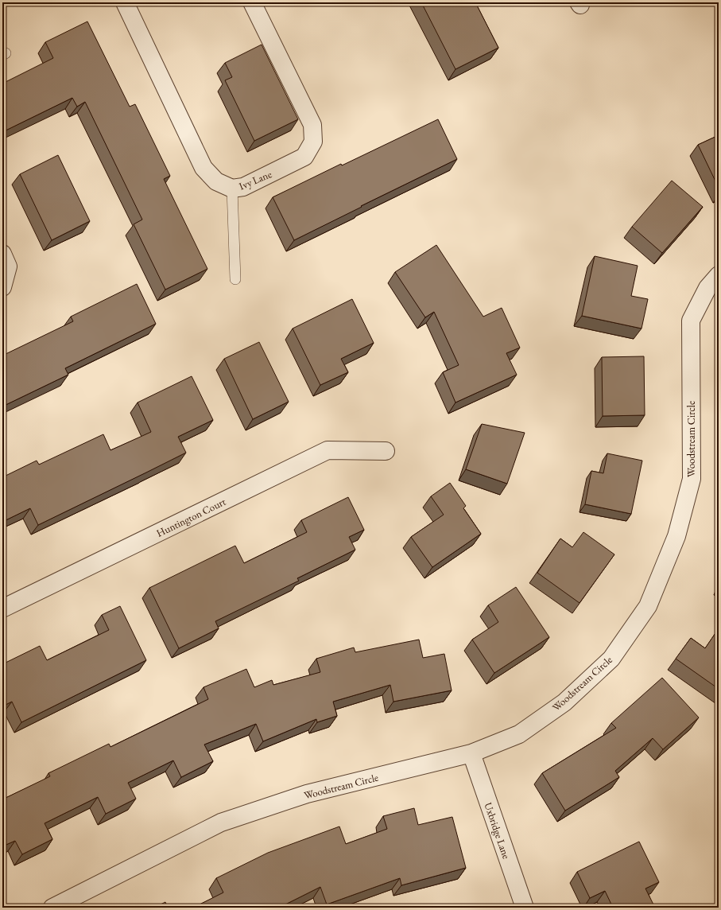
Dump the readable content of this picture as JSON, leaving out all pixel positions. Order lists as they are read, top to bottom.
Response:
{
  "streets": {
    "street": [
      "Ivy Lane",
      "Woodstream Circle",
      "Huntington Court",
      "Uxbridge Lane"
    ]
  },
  "crossings": [
    ["Woodstream Circle", "Uxbridge Lane"]
  ]
}
